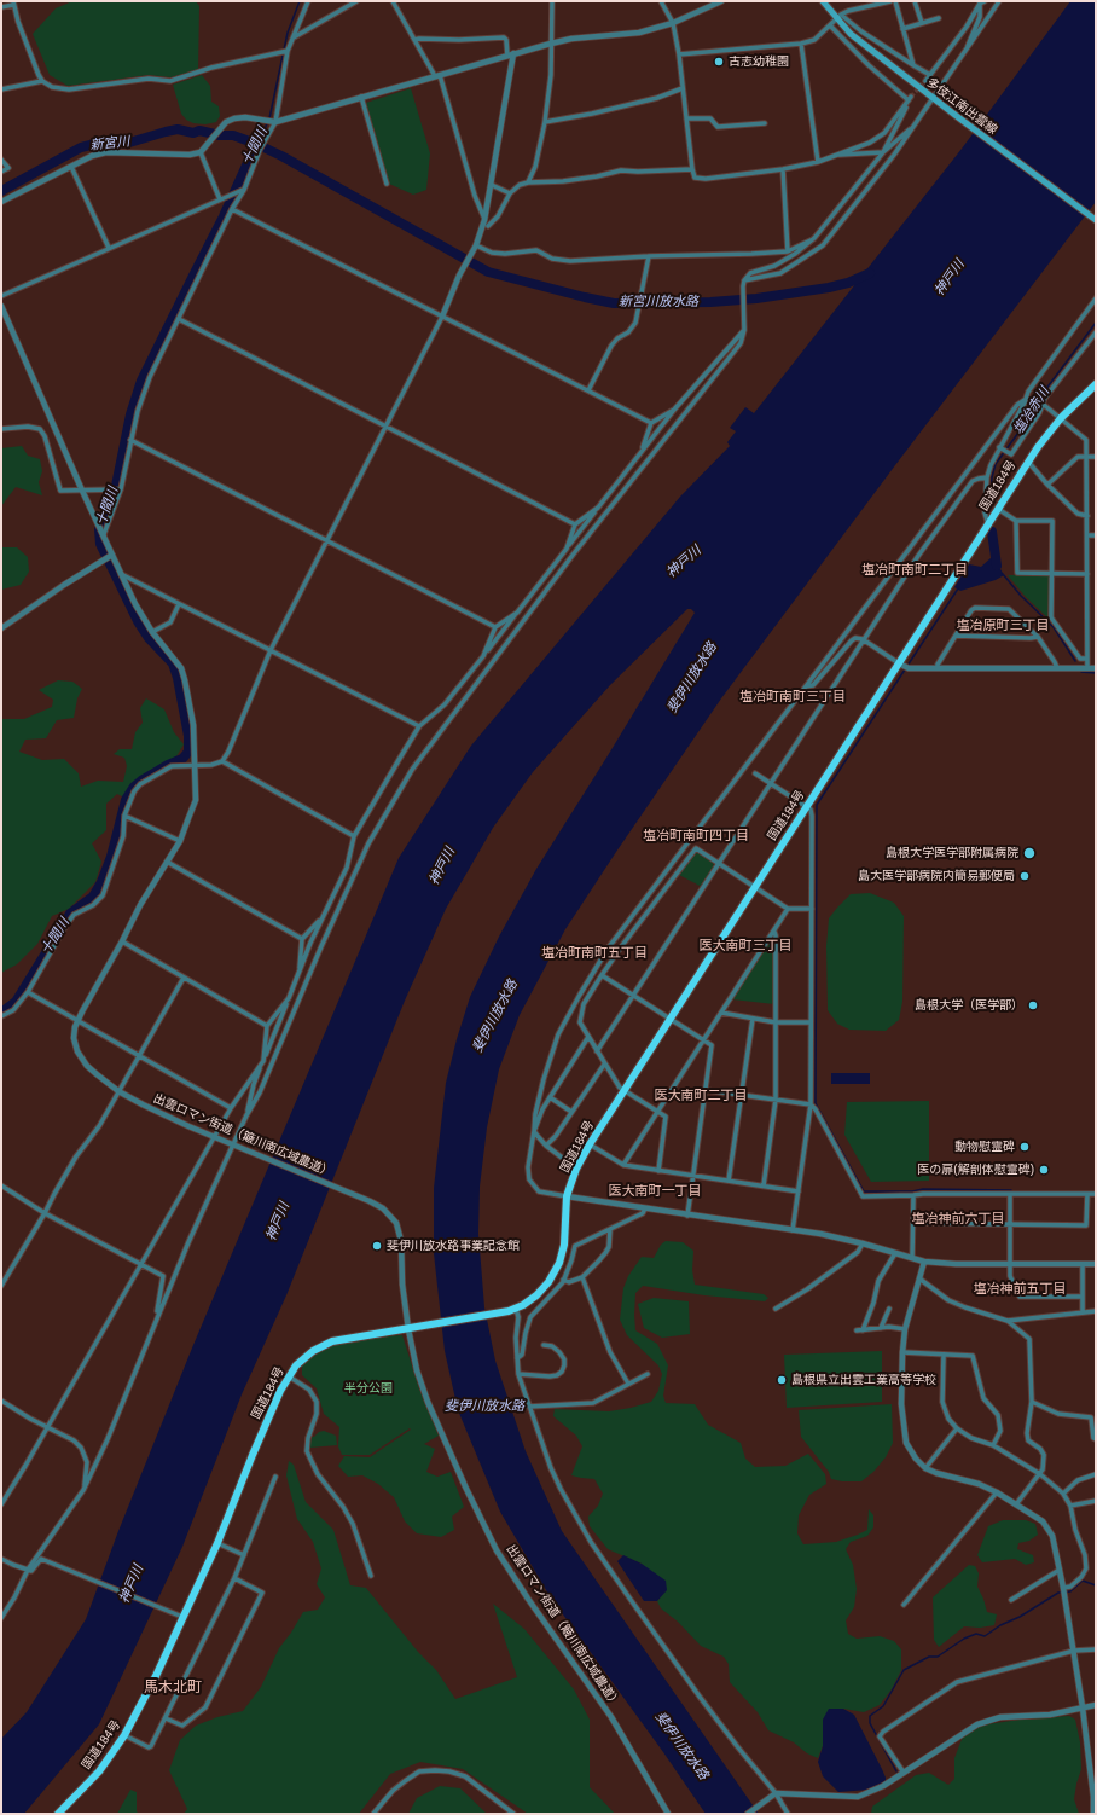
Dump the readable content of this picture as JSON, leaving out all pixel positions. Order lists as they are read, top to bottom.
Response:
{
  "streets": {
    "highway": ["国道184号"],
    "main road": ["多伎江南出雲線"],
    "street": ["出雲ロマン街道（簸川南広域農道）"]
  },
  "crossings": [
    ["国道184号", "出雲ロマン街道（簸川南広域農道）"]
  ],
  "districts": [
    "塩冶町南町二丁目",
    "塩冶原町三丁目",
    "塩冶町南町三丁目",
    "塩冶町南町四丁目",
    "医大南町三丁目",
    "塩冶町南町五丁目",
    "医大南町二丁目",
    "医大南町一丁目",
    "塩冶神前六丁目",
    "塩冶神前五丁目",
    "馬木北町"
  ],
  "water": [
    "新宮川",
    "十間川",
    "神戸川",
    "新宮川放水路",
    "塩冶赤川",
    "斐伊川放水路"
  ],
  "parks": ["半分公園"],
  "places": [
    "古志幼稚園",
    "島根大学医学部附属病院",
    "島大医学部病院内簡易郵便局",
    "島根大学（医学部）",
    "動物慰霊碑",
    "医の扉(解剖体慰霊碑)",
    "斐伊川放水路事業記念館",
    "島根県立出雲工業高等学校"
  ]
}
